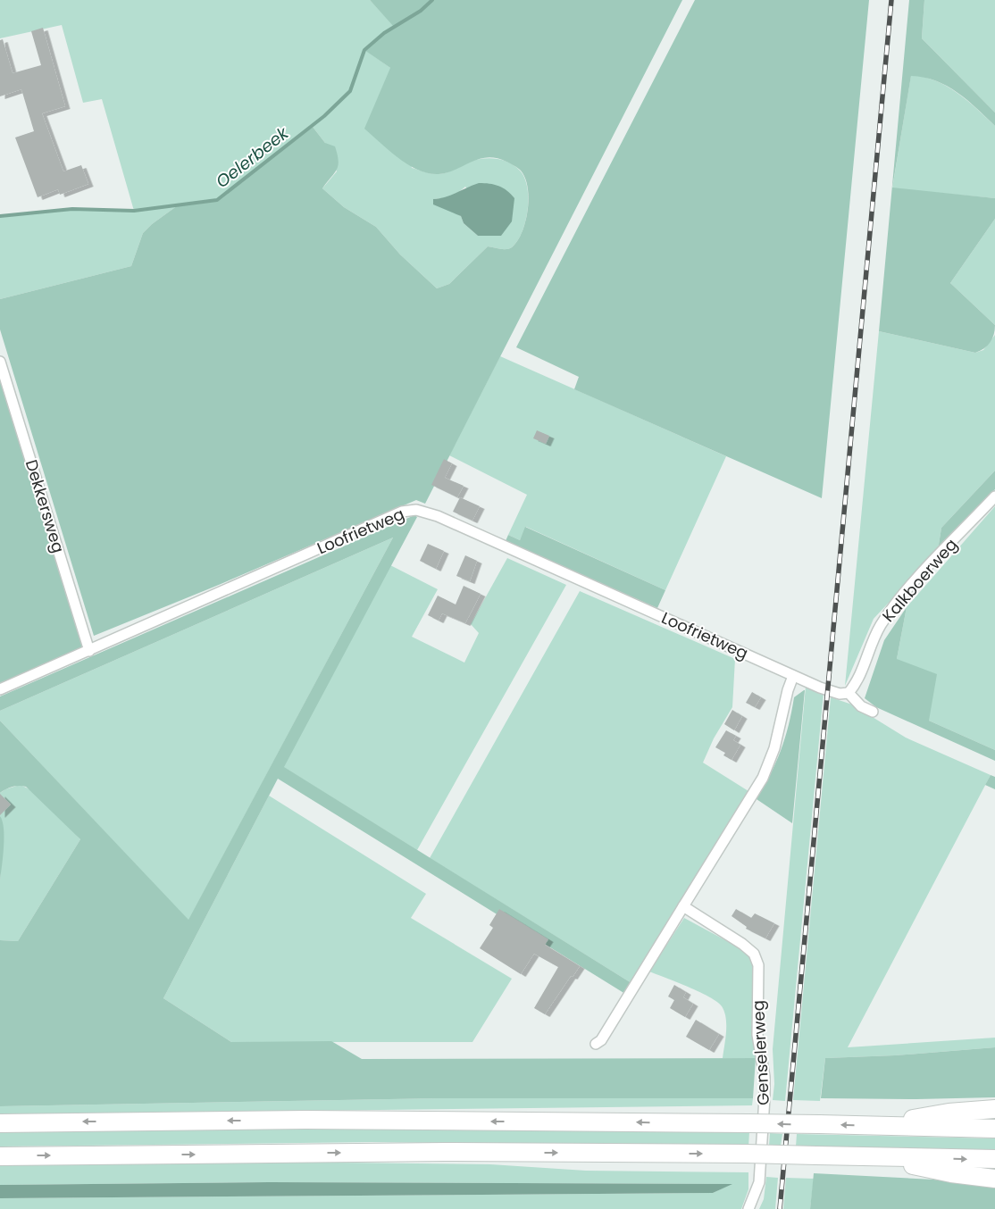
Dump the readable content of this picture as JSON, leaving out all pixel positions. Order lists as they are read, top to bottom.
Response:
{
  "streets": {
    "street": [
      "Dekkersweg",
      "Loofrietweg",
      "Kalkboerweg",
      "Genselerweg"
    ]
  },
  "crossings": [
    ["Dekkersweg", "Loofrietweg"],
    ["Loofrietweg", "Kalkboerweg"]
  ],
  "water": ["Oelerbeek"]
}
